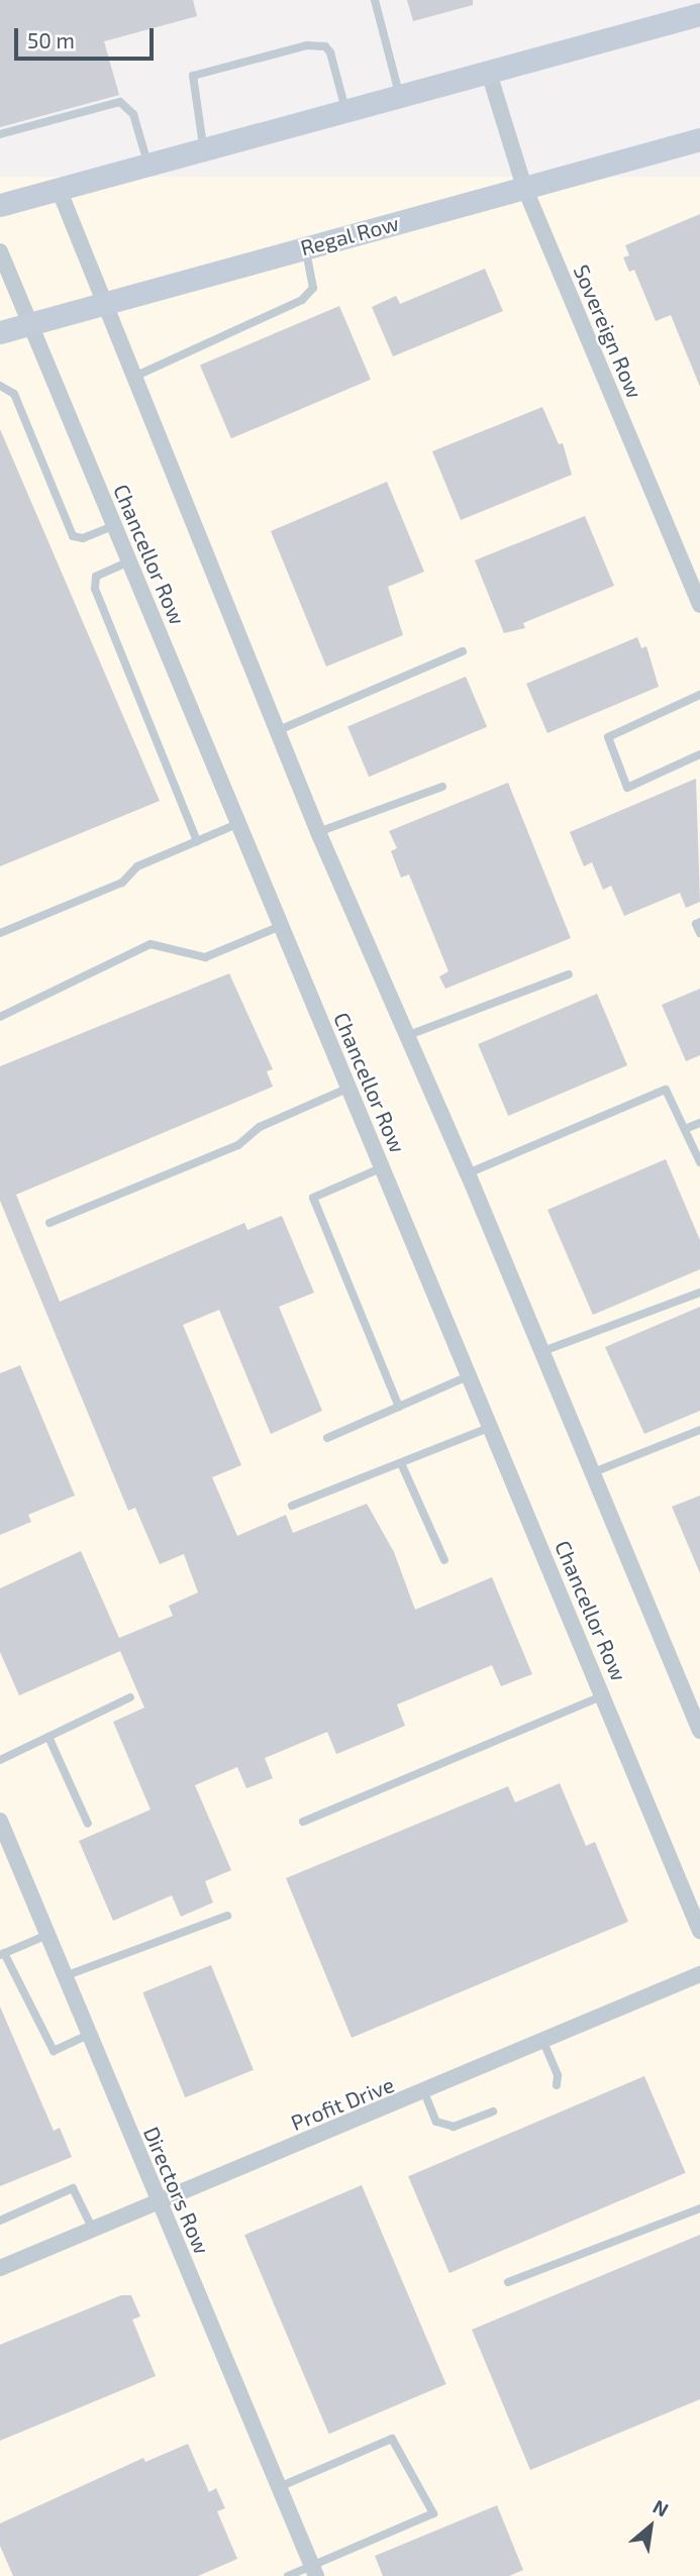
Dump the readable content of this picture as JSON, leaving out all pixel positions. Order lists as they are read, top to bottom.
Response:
{
  "streets": {
    "main road": ["Regal Row"],
    "street": [
      "Sovereign Row",
      "Chancellor Row",
      "Profit Drive",
      "Directors Row"
    ]
  },
  "crossings": [
    ["Regal Row", "Sovereign Row"],
    ["Regal Row", "Chancellor Row"],
    ["Profit Drive", "Directors Row"]
  ],
  "scale_bar": "50 m",
  "north": "top right"
}
